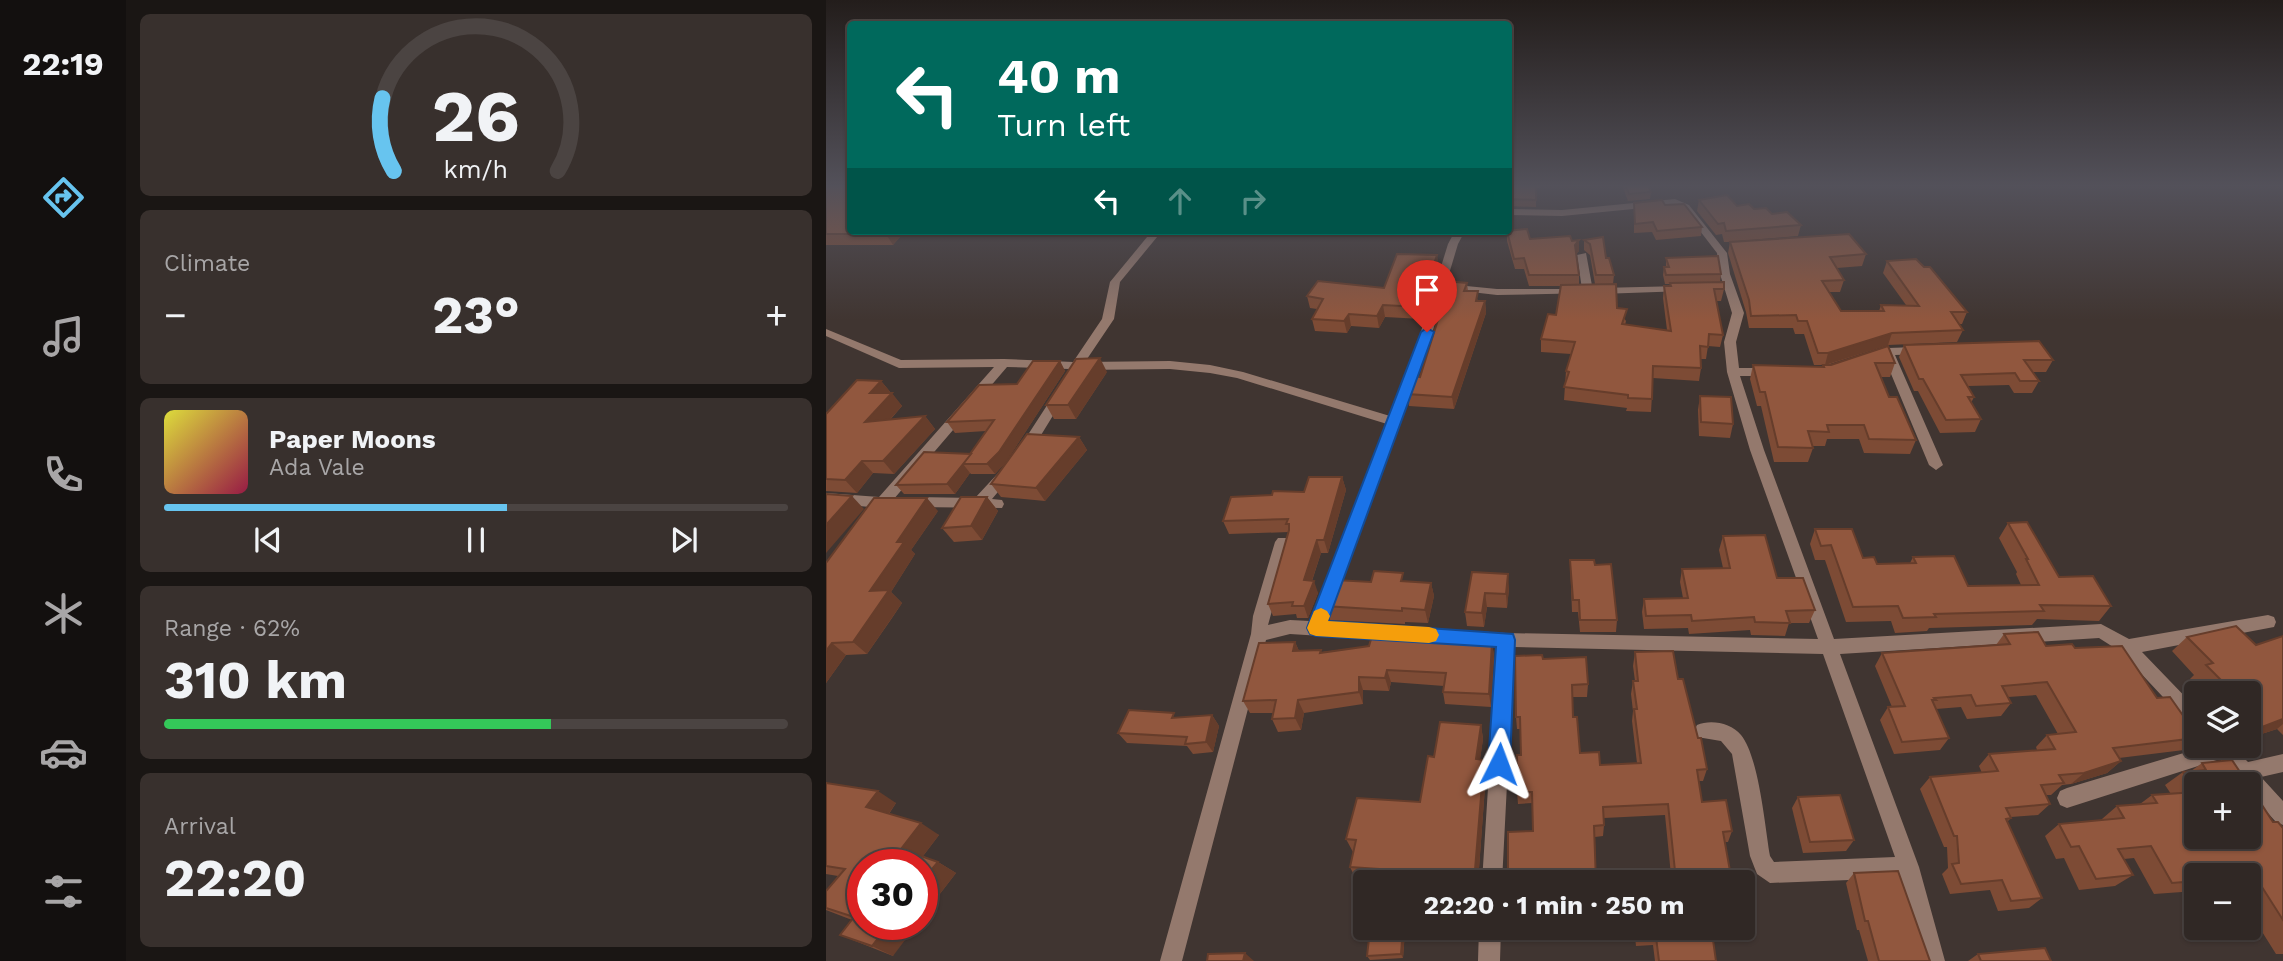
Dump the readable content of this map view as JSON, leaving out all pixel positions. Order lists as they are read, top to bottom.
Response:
{
  "page": {
    "tabs": "22:19",
    "turn": ["40 m", "Turn left"],
    "tile": [
      "Climate",
      ["Range · 62%", "310 km"],
      ["Arrival", "22:20"]
    ],
    "heat": ["−", "23°", "+"],
    "song": ["Paper Moons", "Ada Vale"],
    "map_buttons": ["+", "−"],
    "limit": "30",
    "trip": "22:20 · 1 min · 250 m",
    "gauge": ["26", "km/h"]
  }
}
